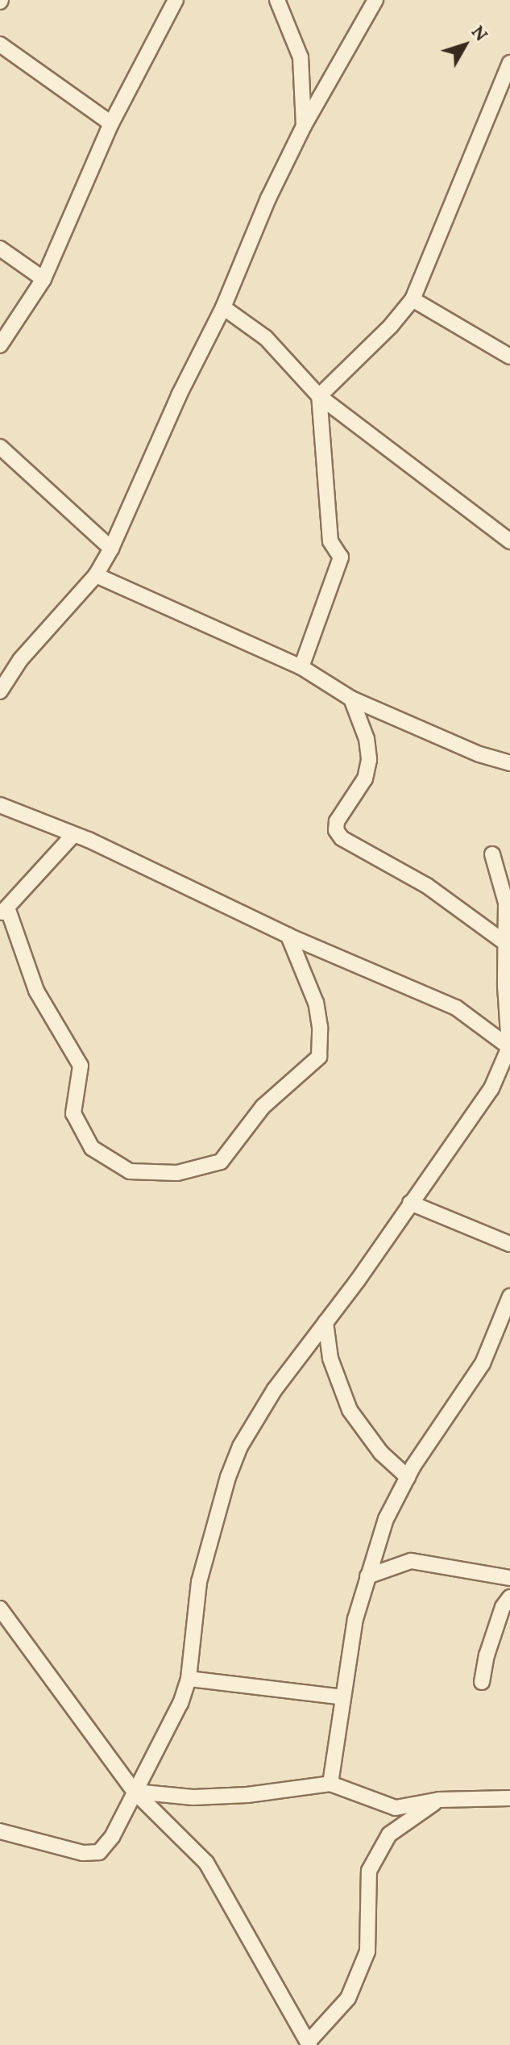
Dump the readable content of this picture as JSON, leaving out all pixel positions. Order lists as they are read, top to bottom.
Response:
{
  "north": "top right"
}
